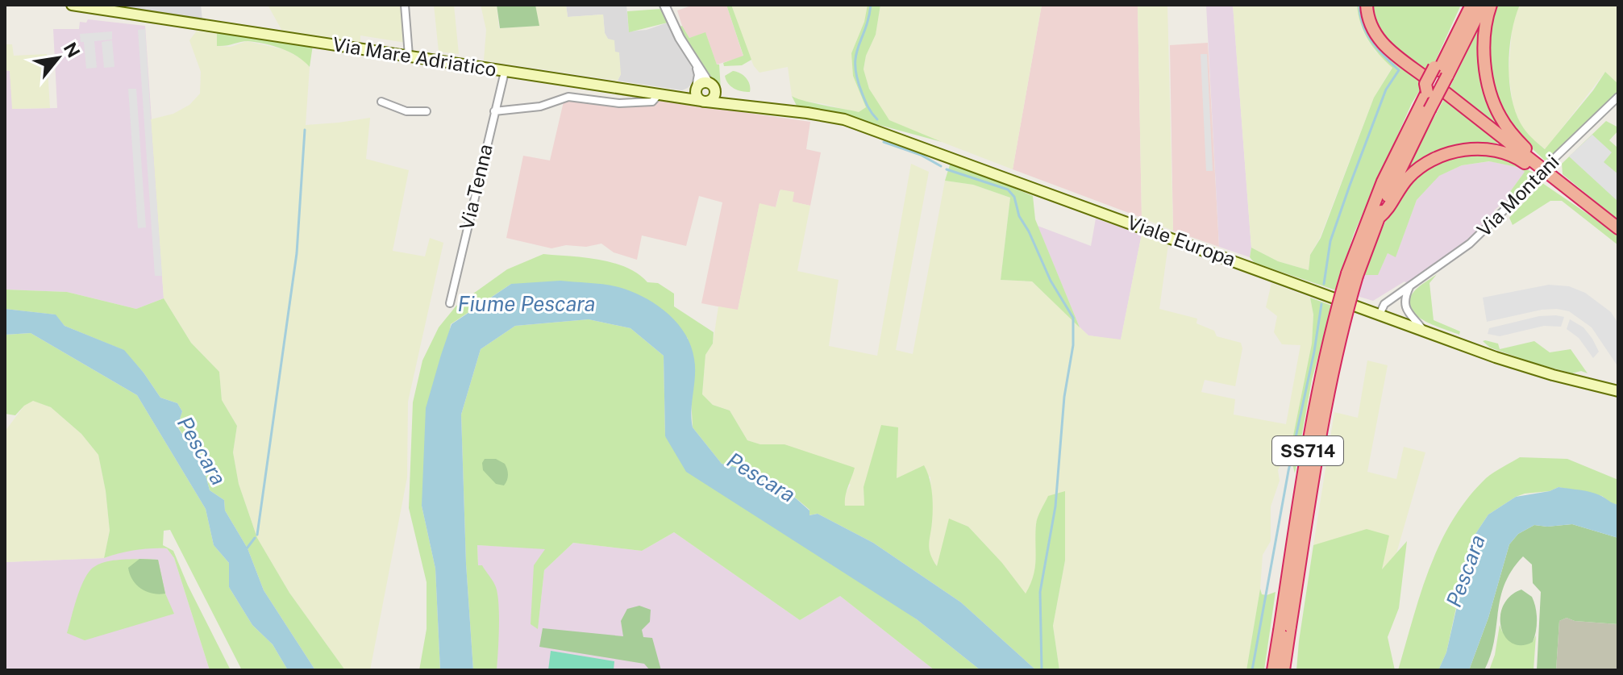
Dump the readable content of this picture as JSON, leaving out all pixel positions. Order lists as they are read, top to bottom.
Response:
{
  "streets": {
    "highway": ["SS714"],
    "main road": ["Via Mare Adriatico", "Viale Europa"],
    "street": ["Via Tenna", "Via Montani"]
  },
  "crossings": [
    ["Via Mare Adriatico", "Via Tenna"],
    ["Via Mare Adriatico", "Viale Europa"],
    ["Via Montani", "Viale Europa"]
  ],
  "water": ["Fiume Pescara", "Pescara"],
  "north": "top right"
}
